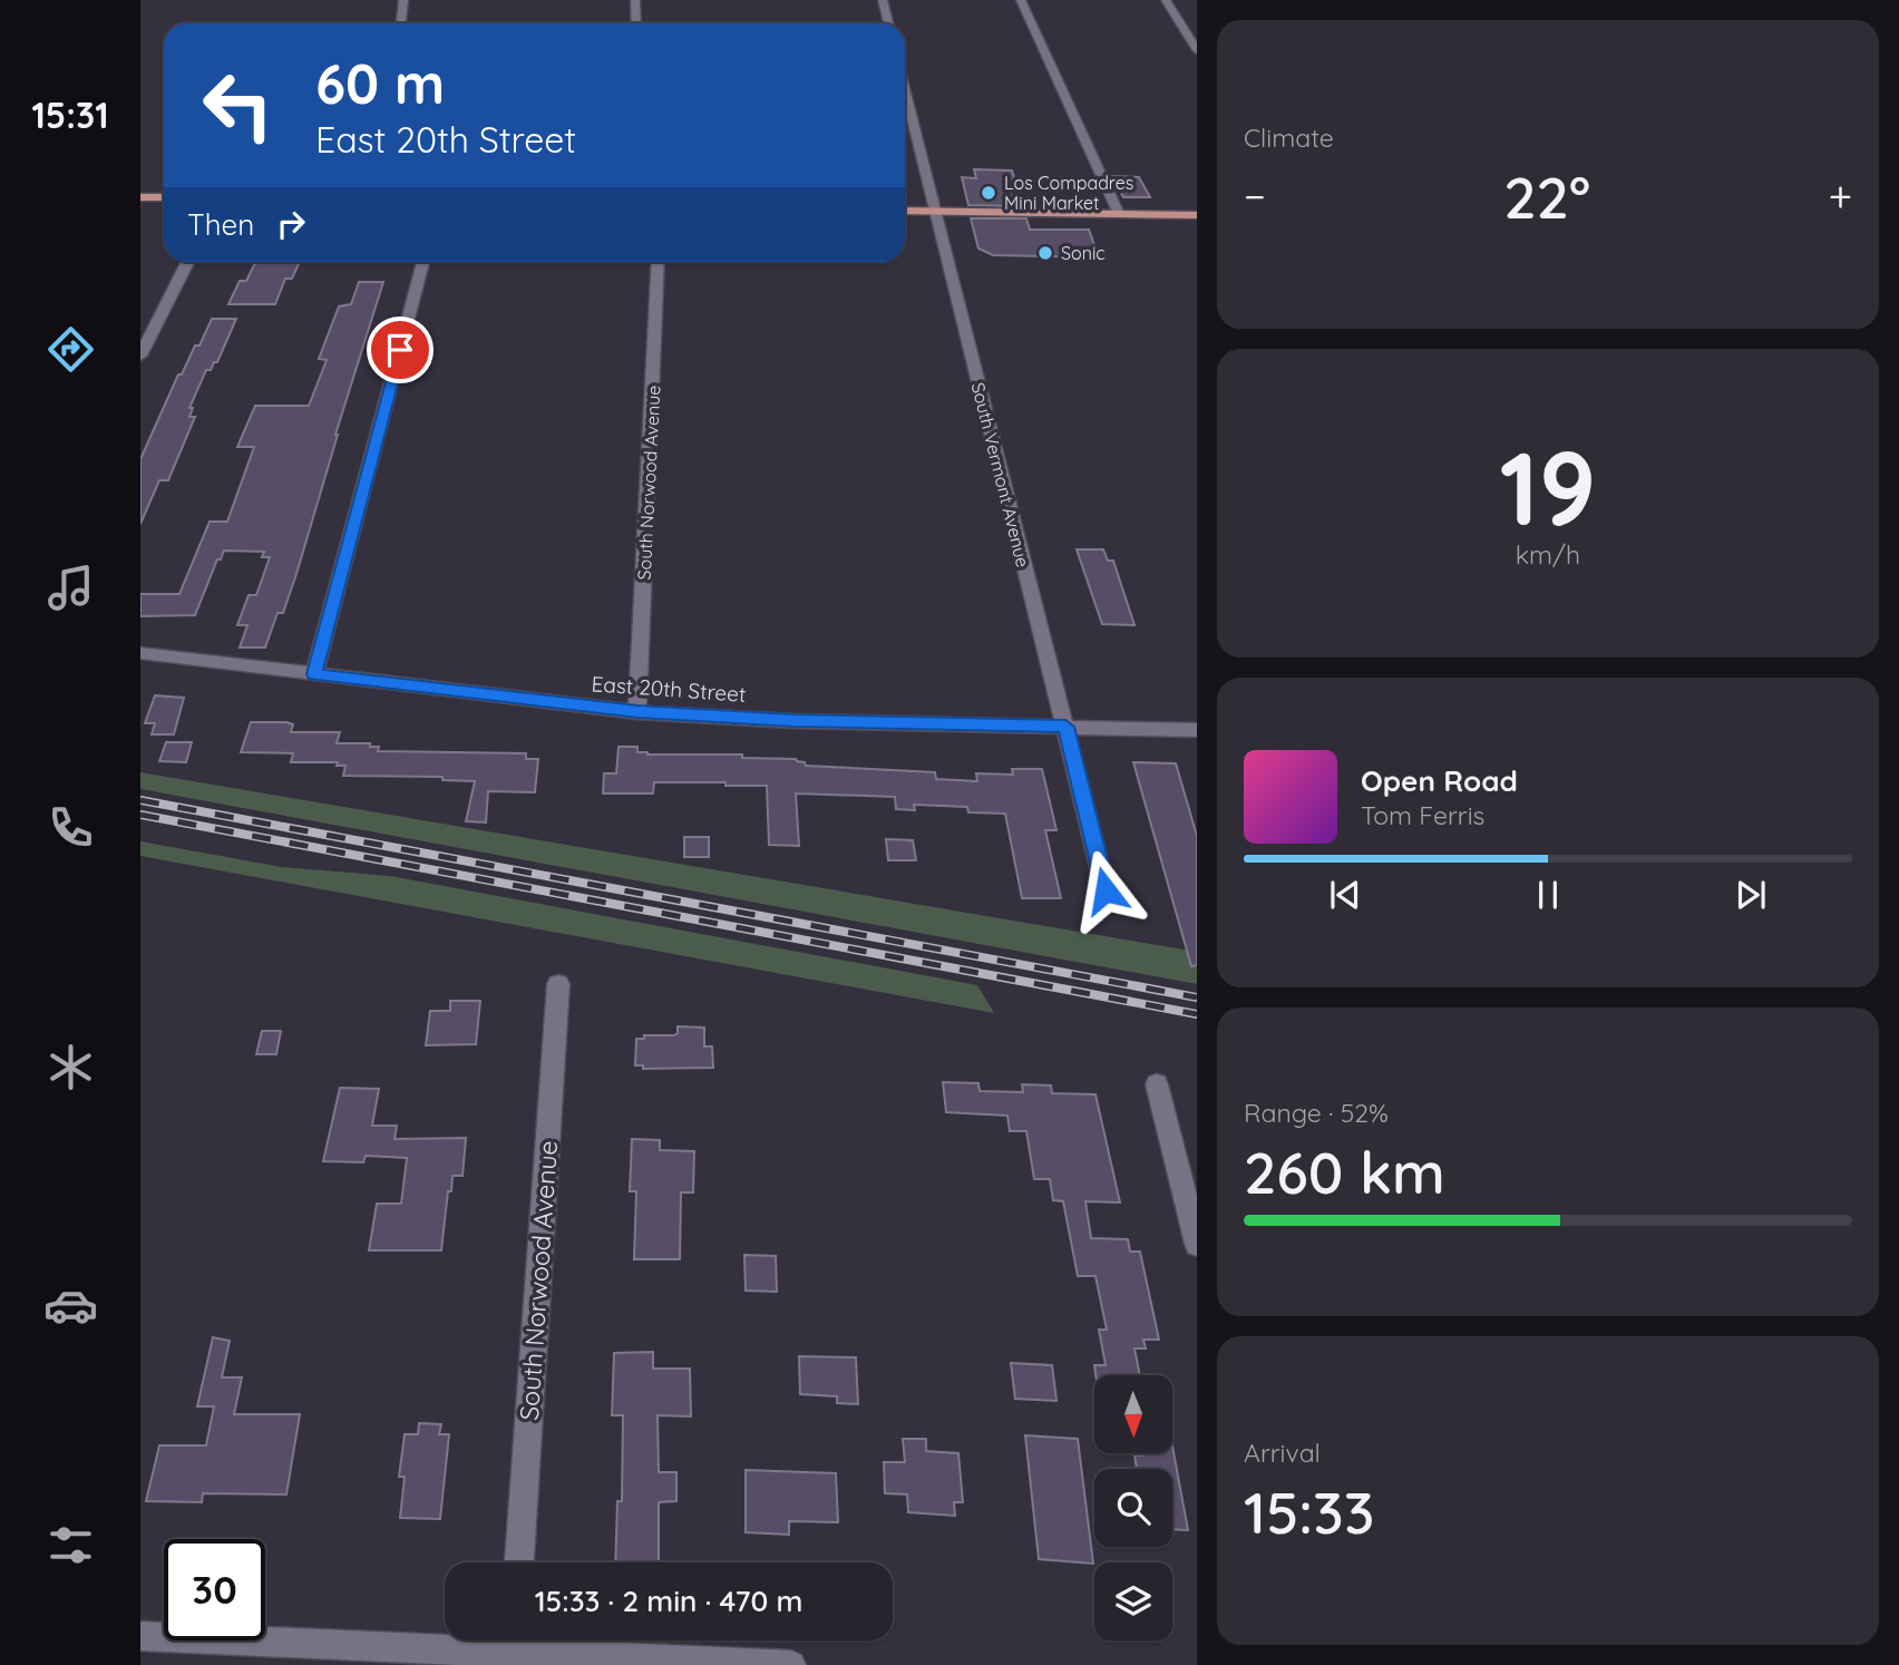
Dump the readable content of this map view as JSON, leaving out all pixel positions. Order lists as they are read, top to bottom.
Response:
{
  "streets": {
    "street": ["South Vermont Avenue", "South Norwood Avenue", "East 20th Street"]
  },
  "crossings": [
    ["South Vermont Avenue", "East 20th Street"],
    ["South Norwood Avenue", "East 20th Street"]
  ],
  "places": ["Los Compadres Mini Market", "Sonic"],
  "north": "bottom",
  "page": {
    "tabs": "15:31",
    "tile": [
      "Climate",
      ["19", "km/h"],
      ["Range · 52%", "260 km"],
      ["Arrival", "15:33"]
    ],
    "turn": ["60 m", "East 20th Street"],
    "heat": ["−", "22°", "+"],
    "then": "Then",
    "song": ["Open Road", "Tom Ferris"],
    "limit": "30",
    "trip": "15:33 · 2 min · 470 m"
  }
}
